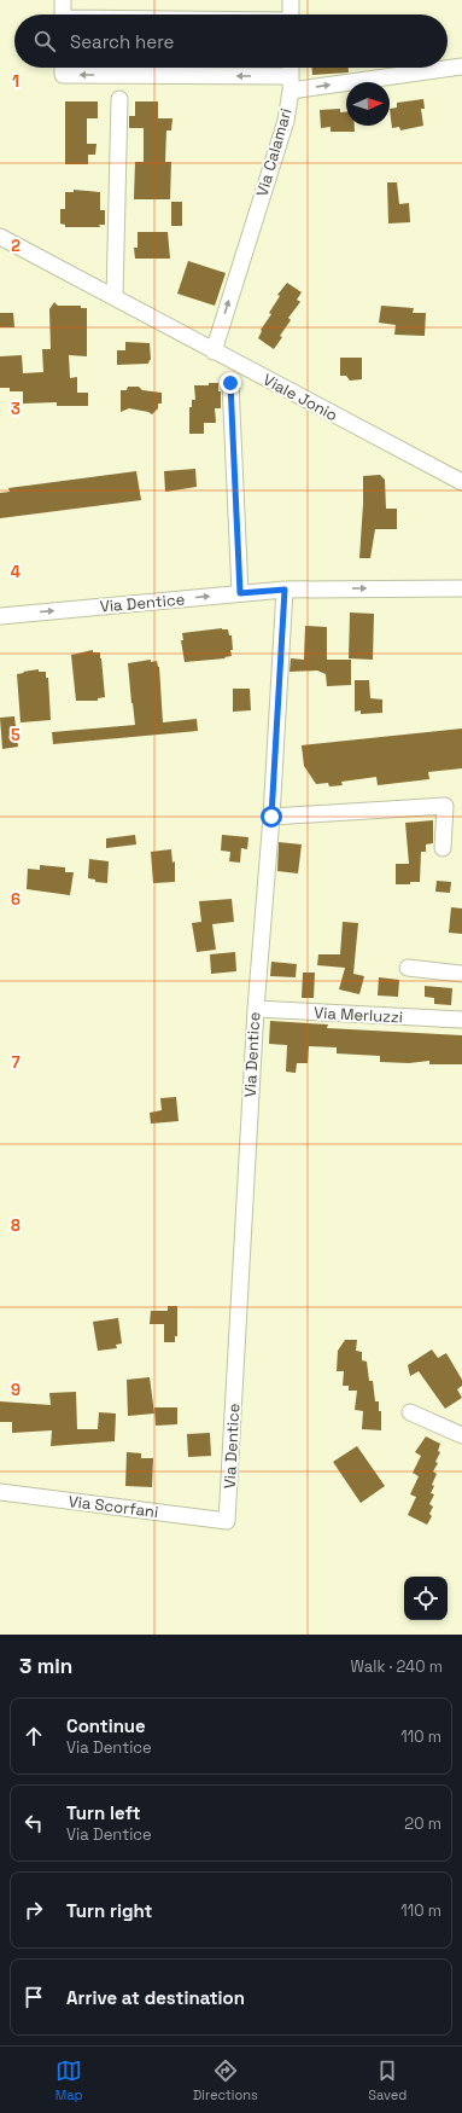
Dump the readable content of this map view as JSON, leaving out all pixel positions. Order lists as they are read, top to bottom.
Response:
{
  "streets": {
    "street": [
      "Via Calamari",
      "Viale Jonio",
      "Via Dentice",
      "Via Merluzzi",
      "Via Scorfani"
    ]
  },
  "crossings": [
    ["Via Calamari", "Viale Jonio"],
    ["Via Dentice", "Via Merluzzi"],
    ["Via Dentice", "Via Scorfani"]
  ],
  "one_way": ["Via Calamari"],
  "north": "right",
  "page": {
    "search": "Search here",
    "heading": ["3 min", "Walk · 240 m"],
    "list": [
      ["Continue", "Via Dentice", "110 m"],
      ["Turn left", "Via Dentice", "20 m"],
      ["Turn right", "110 m"],
      "Arrive at destination"
    ],
    "nav": ["Map", "Directions", "Saved"]
  },
  "grid": {
    "rows": [
      "1",
      "2",
      "3",
      "4",
      "5",
      "6",
      "7",
      "8",
      "9"
    ]
  }
}
